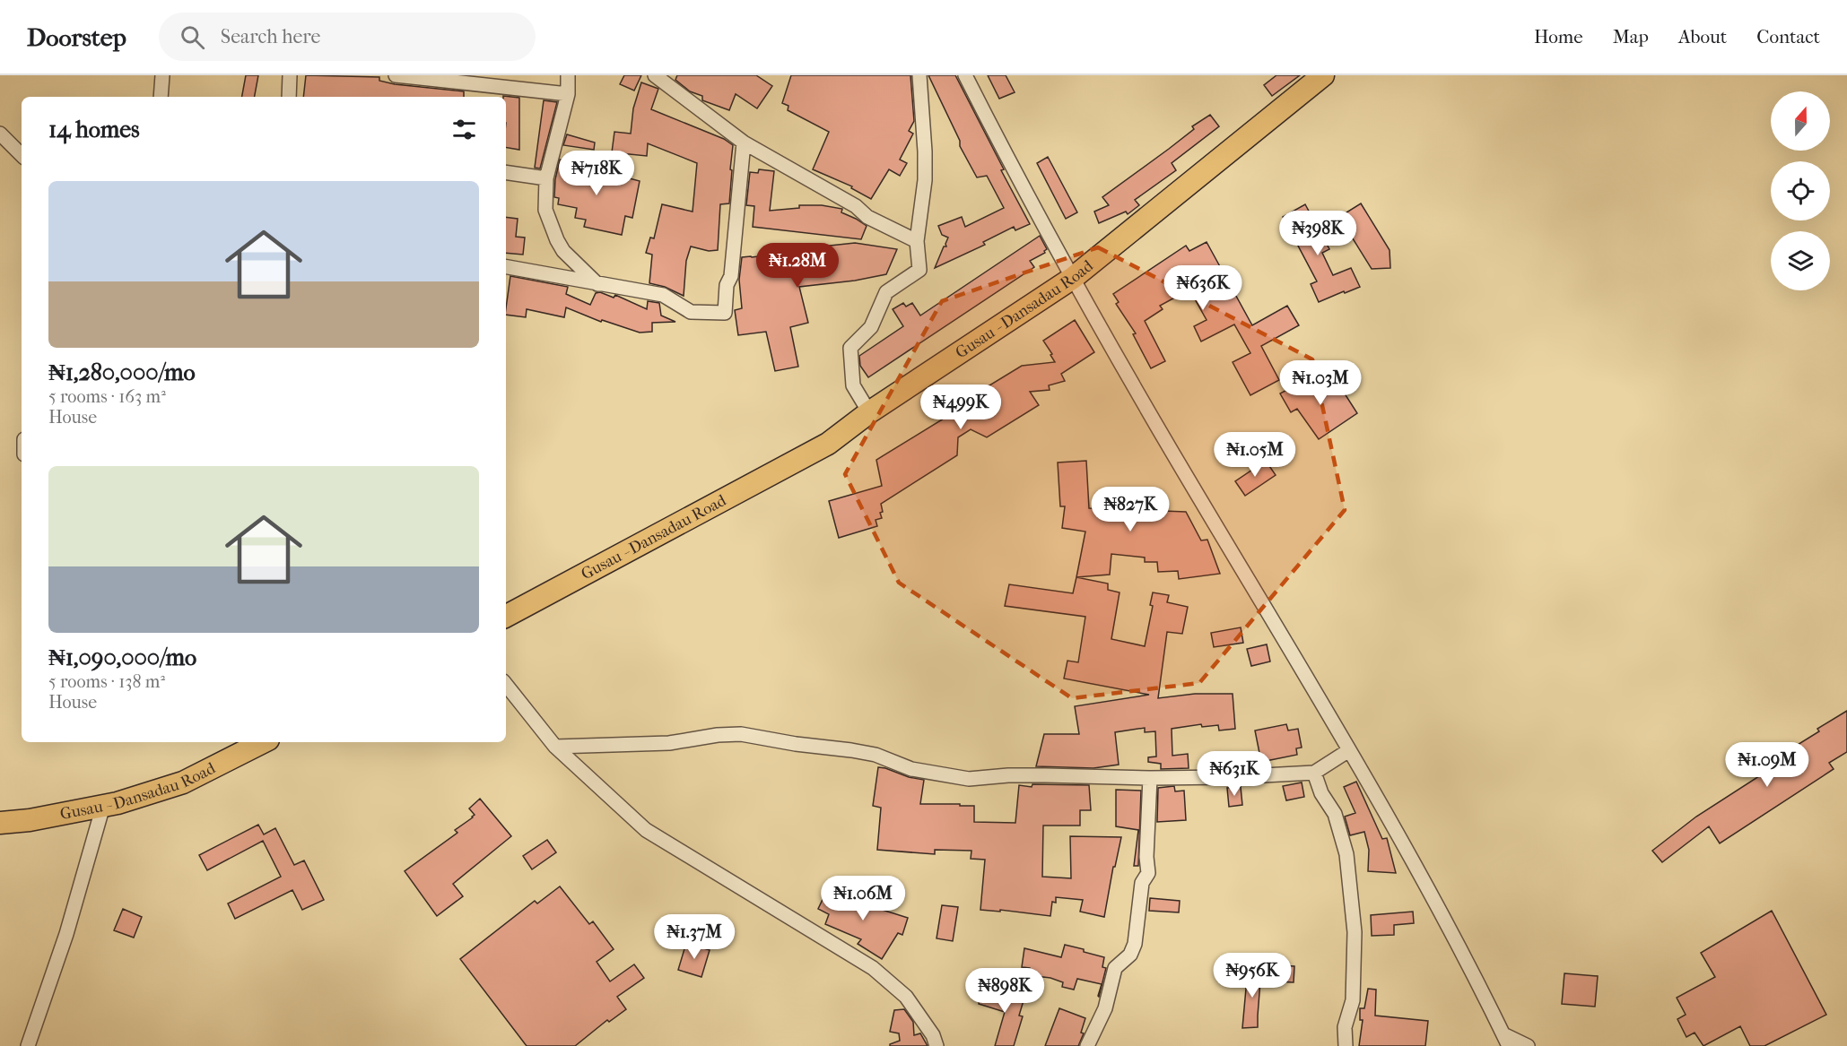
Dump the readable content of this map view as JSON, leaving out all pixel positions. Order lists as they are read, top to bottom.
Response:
{
  "streets": {
    "main road": ["Gusau - Dansadau Road"]
  },
  "north": "top",
  "page": {
    "header": "Doorstep",
    "search": "Search here",
    "nav": [
      "Home",
      "Map",
      "About",
      "Contact"
    ],
    "heading": "14 homes",
    "price": [
      "₦718K",
      "₦398K",
      "₦1.28M",
      "₦636K",
      "₦1.03M",
      "₦499K",
      "₦1.05M",
      "₦827K",
      "₦1.09M",
      "₦631K",
      "₦1.06M",
      "₦1.37M",
      "₦956K",
      "₦898K"
    ],
    "list": [
      {
        "name": "₦1,280,000/mo",
        "note": "5 rooms · 163 m² · House"
      },
      {
        "name": "₦1,090,000/mo",
        "note": "5 rooms · 138 m² · House"
      }
    ]
  }
}
